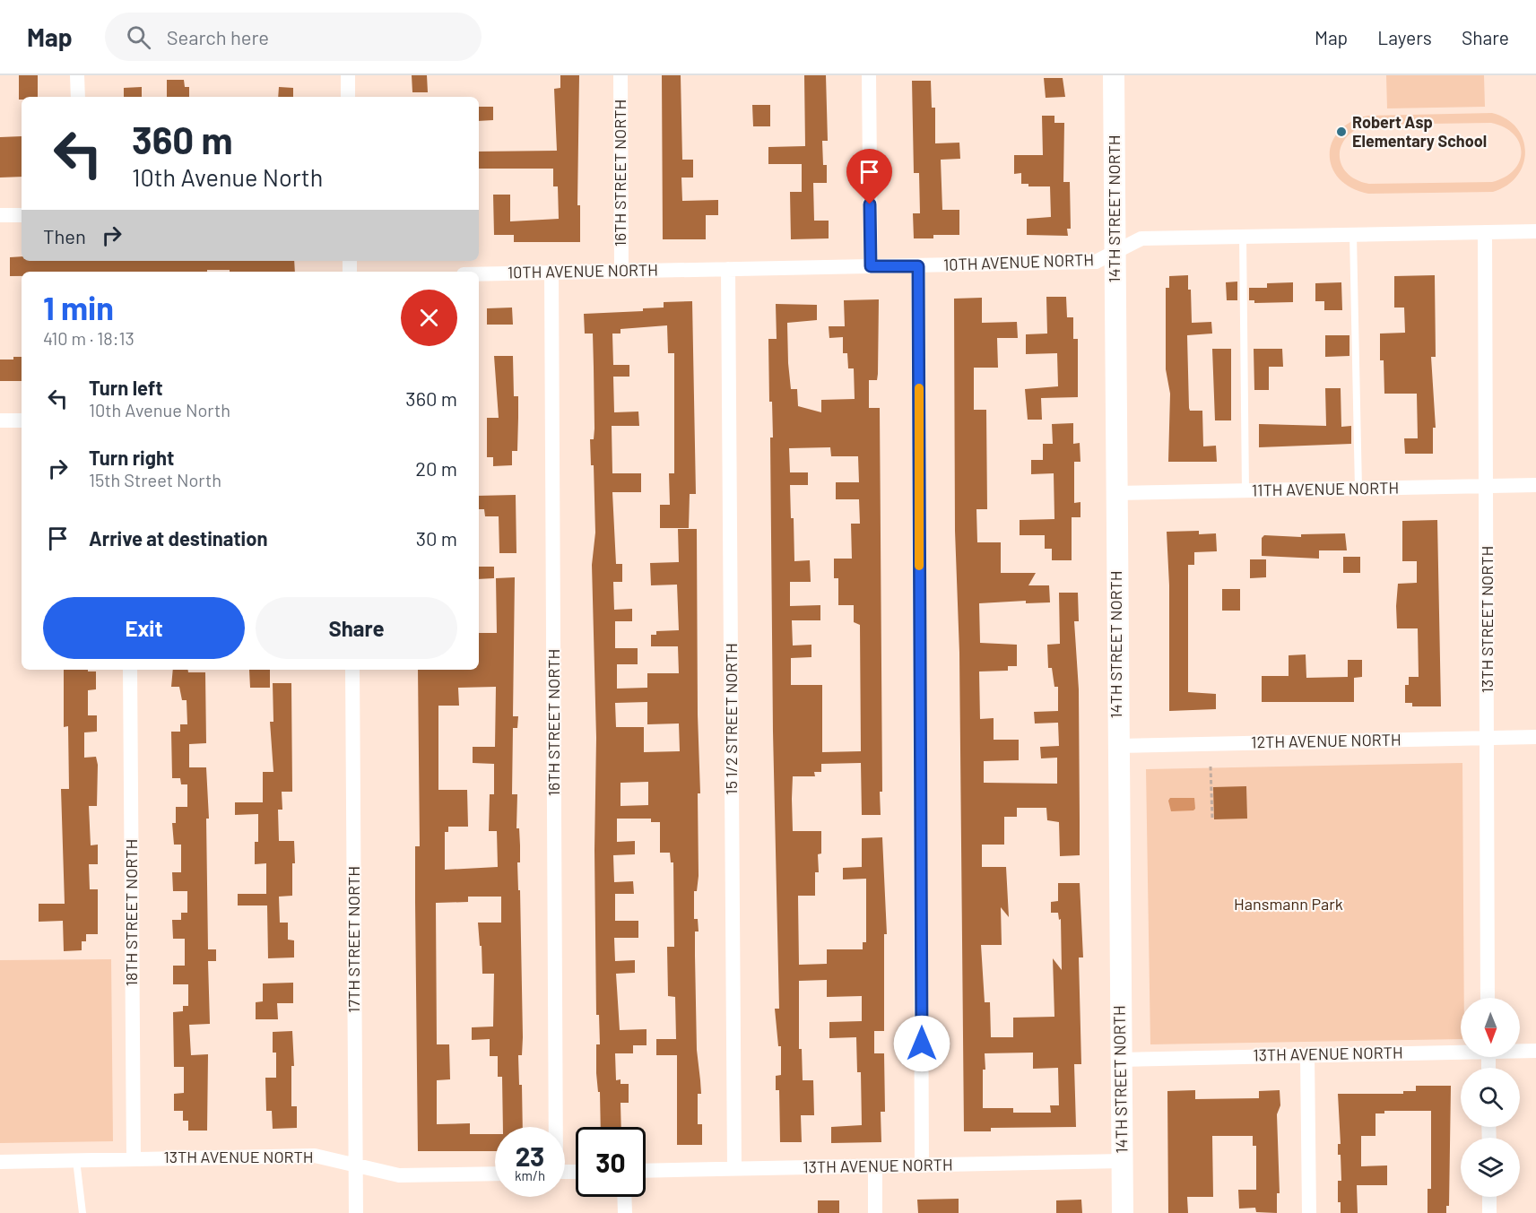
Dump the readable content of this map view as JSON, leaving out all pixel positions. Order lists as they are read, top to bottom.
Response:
{
  "streets": {
    "street": [
      "16TH STREET NORTH",
      "14TH STREET NORTH",
      "10TH AVENUE NORTH",
      "11TH AVENUE NORTH",
      "13TH STREET NORTH",
      "15 1/2 STREET NORTH",
      "12TH AVENUE NORTH",
      "18TH STREET NORTH",
      "17TH STREET NORTH",
      "13TH AVENUE NORTH"
    ]
  },
  "crossings": [
    ["16TH STREET NORTH", "10TH AVENUE NORTH"],
    ["14TH STREET NORTH", "10TH AVENUE NORTH"],
    ["14TH STREET NORTH", "11TH AVENUE NORTH"],
    ["14TH STREET NORTH", "12TH AVENUE NORTH"],
    ["14TH STREET NORTH", "13TH AVENUE NORTH"],
    ["10TH AVENUE NORTH", "13TH STREET NORTH"],
    ["10TH AVENUE NORTH", "15 1/2 STREET NORTH"],
    ["11TH AVENUE NORTH", "13TH STREET NORTH"],
    ["13TH STREET NORTH", "12TH AVENUE NORTH"],
    ["15 1/2 STREET NORTH", "13TH AVENUE NORTH"],
    ["18TH STREET NORTH", "13TH AVENUE NORTH"],
    ["17TH STREET NORTH", "13TH AVENUE NORTH"]
  ],
  "parks": ["Hansmann Park"],
  "places": ["Robert Asp Elementary School"],
  "north": "bottom",
  "page": {
    "header": "Map",
    "search": "Search here",
    "nav": ["Map", "Layers", "Share"],
    "turn": ["360 m", "10th Avenue North"],
    "then": "Then",
    "heading": ["1 min", "410 m · 18:13"],
    "list": [
      {
        "name": "Turn left",
        "note": "10th Avenue North",
        "value": "360 m"
      },
      {
        "name": "Turn right",
        "note": "15th Street North",
        "value": "20 m"
      },
      {
        "name": "Arrive at destination",
        "value": "30 m"
      }
    ],
    "buttons": ["Exit", "Share"],
    "speed": "23 km/h",
    "limit": "30"
  }
}
